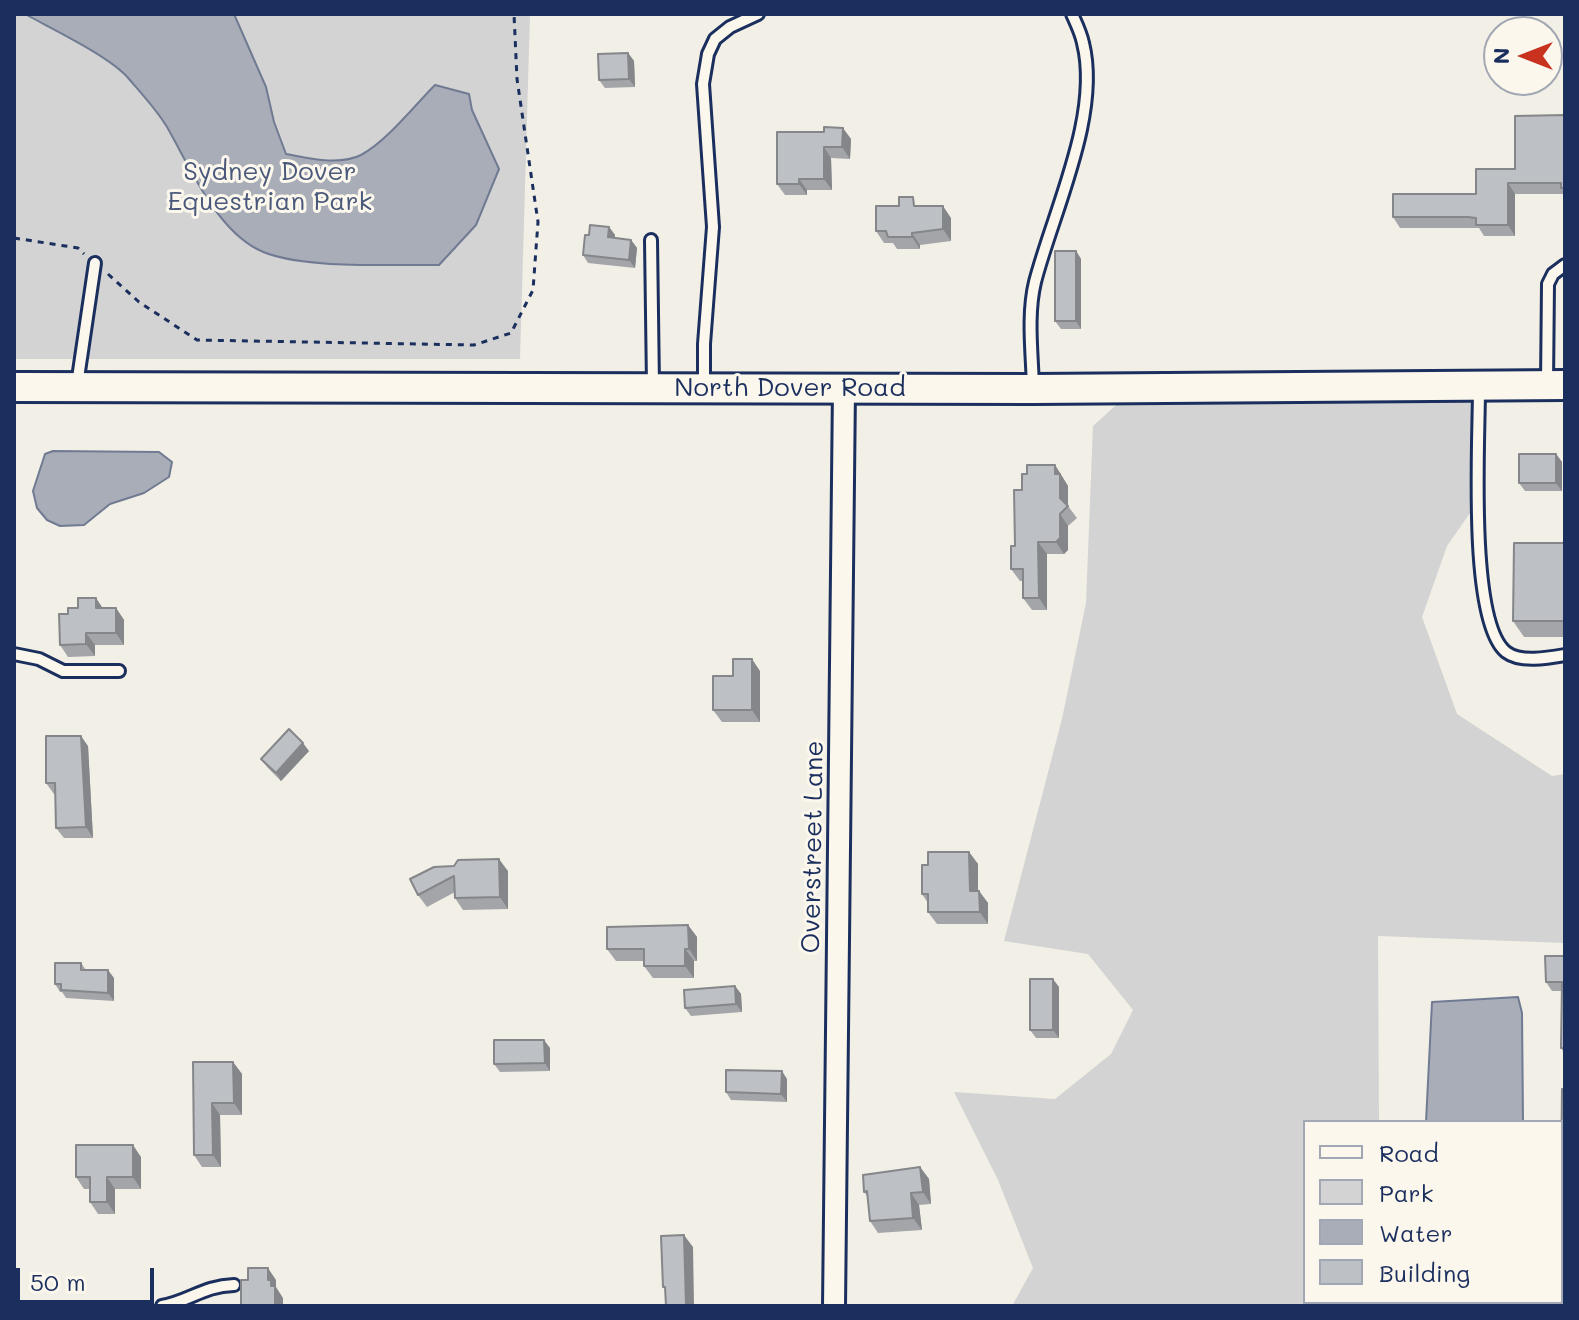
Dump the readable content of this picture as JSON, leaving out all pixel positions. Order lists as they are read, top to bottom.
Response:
{
  "streets": {
    "street": ["North Dover Road", "Overstreet Lane"]
  },
  "crossings": [
    ["North Dover Road", "Overstreet Lane"]
  ],
  "parks": ["Sydney Dover Equestrian Park"],
  "legend": [
    "Road",
    "Park",
    "Water",
    "Building"
  ],
  "scale_bar": "50 m",
  "north": "left"
}
